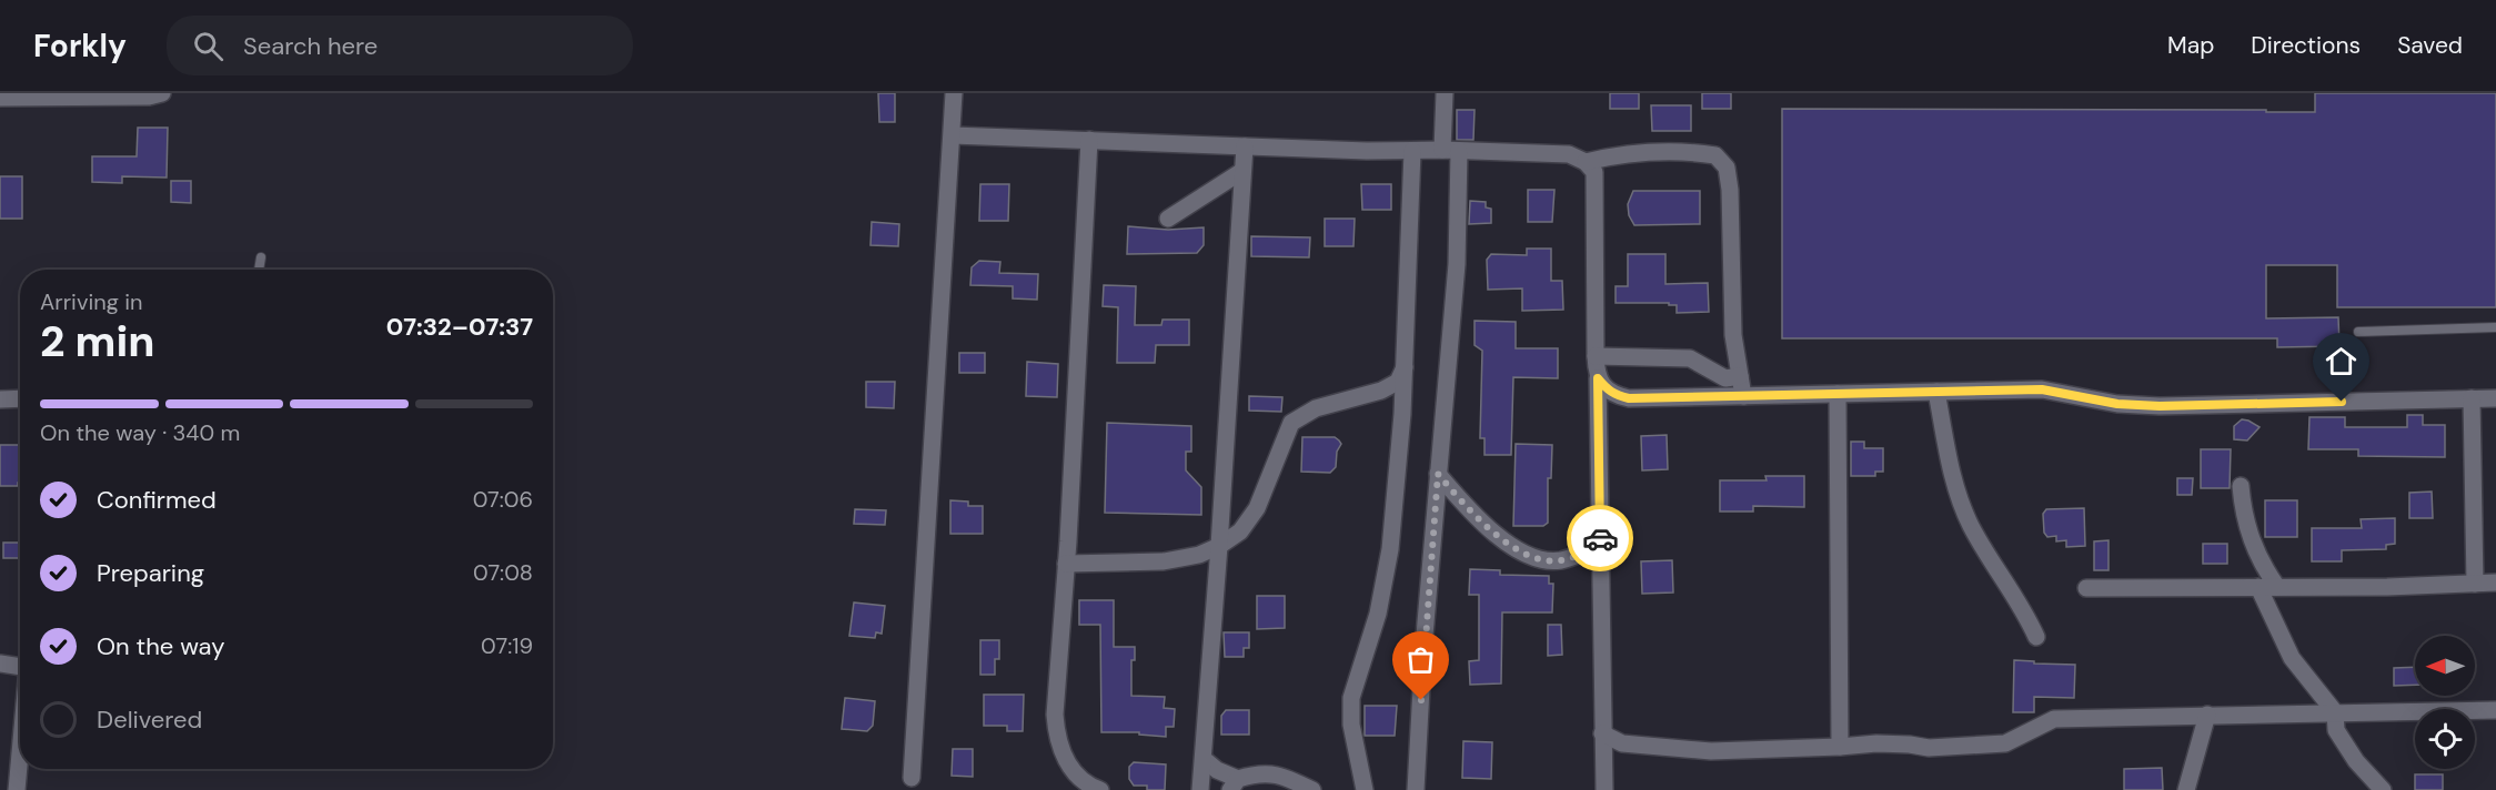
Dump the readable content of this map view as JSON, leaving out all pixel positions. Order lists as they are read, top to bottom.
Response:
{
  "north": "left",
  "page": {
    "header": "Forkly",
    "search": "Search here",
    "nav": ["Map", "Directions", "Saved"],
    "heading": ["2 min", "Arriving in", "07:32–07:37"],
    "bar": "On the way · 340 m",
    "list": [
      ["Confirmed", "07:06"],
      ["Preparing", "07:08"],
      ["On the way", "07:19"],
      "Delivered"
    ]
  }
}
